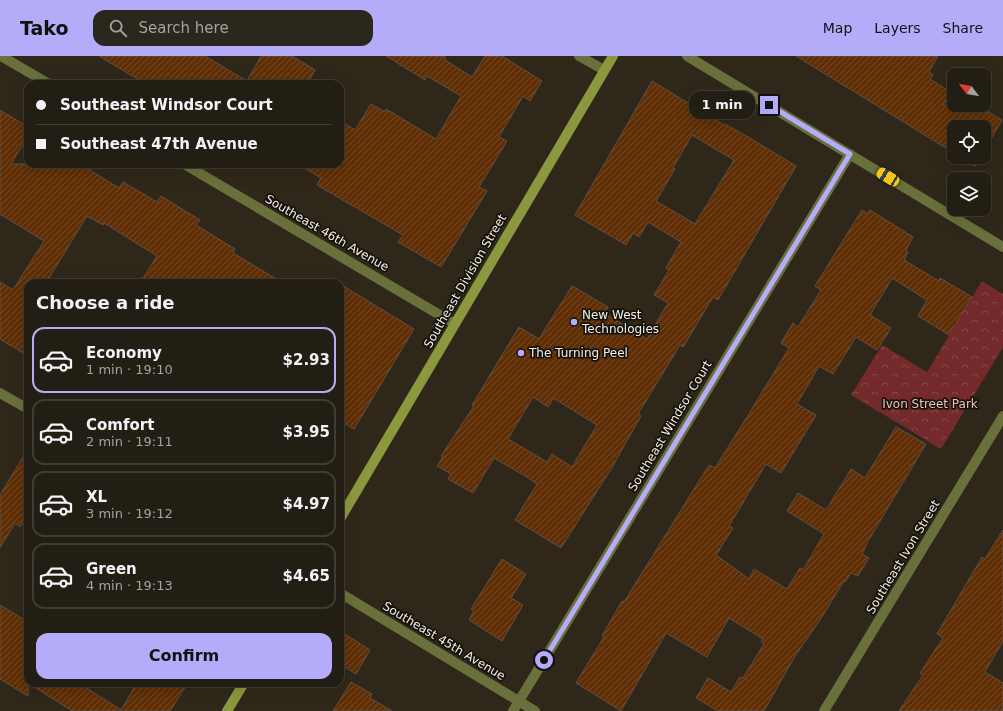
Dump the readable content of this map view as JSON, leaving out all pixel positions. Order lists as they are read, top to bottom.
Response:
{
  "streets": {
    "main road": ["Southeast Division Street"],
    "street": [
      "Southeast 46th Avenue",
      "Southeast Windsor Court",
      "Southeast Ivon Street",
      "Southeast 45th Avenue"
    ]
  },
  "crossings": [
    ["Southeast 46th Avenue", "Southeast Division Street"],
    ["Southeast Windsor Court", "Southeast 45th Avenue"]
  ],
  "parks": ["Ivon Street Park"],
  "places": ["New West Technologies", "The Turning Peel"],
  "north": "top left",
  "page": {
    "header": "Tako",
    "search": "Search here",
    "nav": ["Map", "Layers", "Share"],
    "banner": ["Southeast Windsor Court", "Southeast 47th Avenue"],
    "bubble": "1 min",
    "heading": "Choose a ride",
    "list": [
      {
        "name": "Economy",
        "note": "1 min · 19:10",
        "value": "$2.93"
      },
      {
        "name": "Comfort",
        "note": "2 min · 19:11",
        "value": "$3.95"
      },
      {
        "name": "XL",
        "note": "3 min · 19:12",
        "value": "$4.97"
      },
      {
        "name": "Green",
        "note": "4 min · 19:13",
        "value": "$4.65"
      }
    ],
    "buttons": "Confirm"
  }
}
